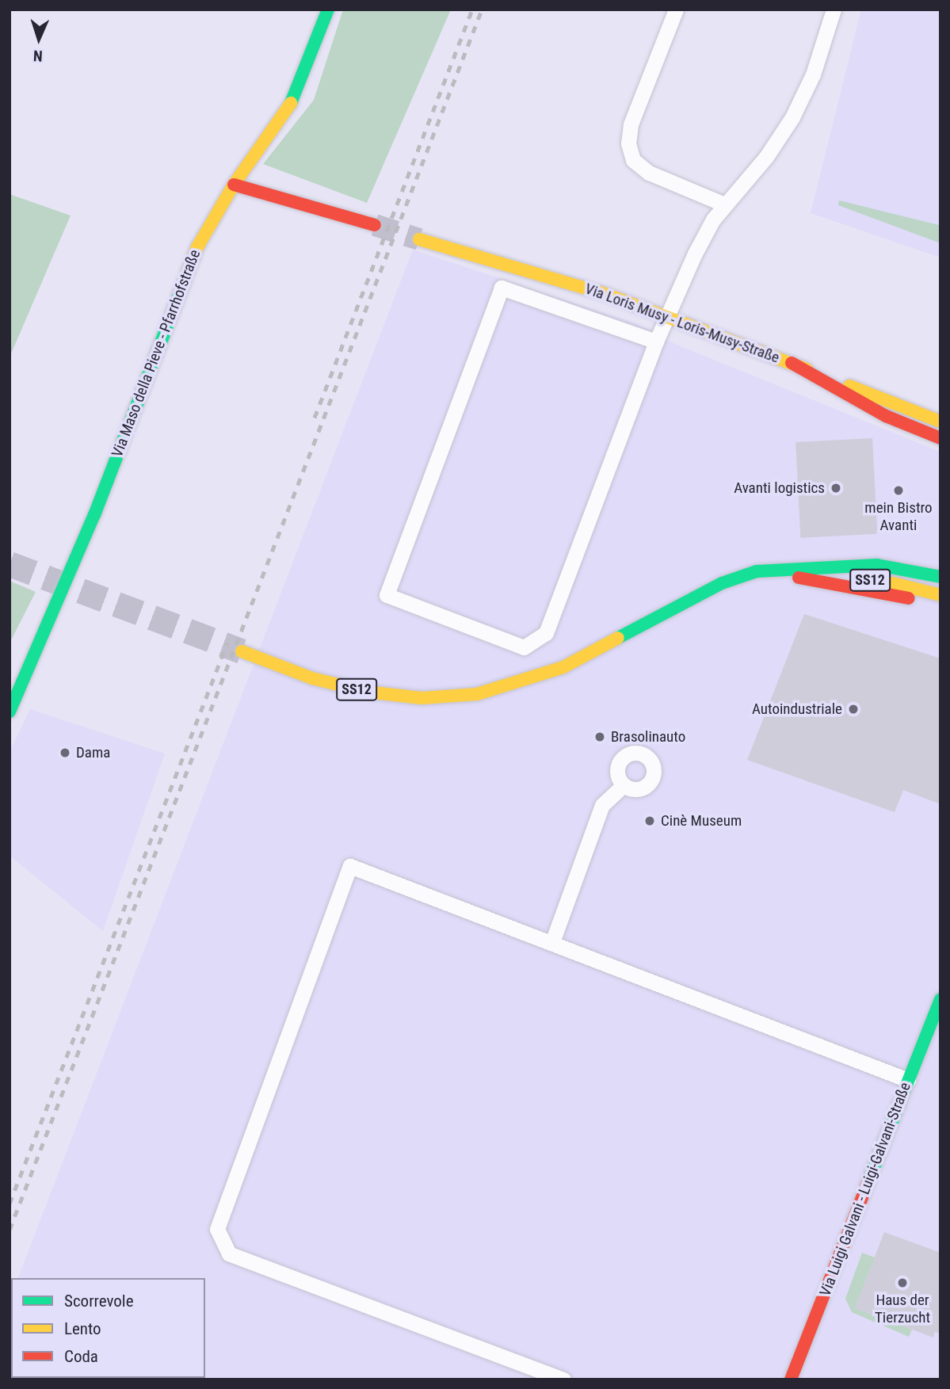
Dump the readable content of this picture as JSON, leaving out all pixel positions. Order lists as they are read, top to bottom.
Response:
{
  "streets": {
    "main road": [
      "Via Loris Musy - Loris-Musy-Straße",
      "Via Maso della Pieve - Pfarrhofstraße",
      "SS12",
      "Via Luigi Galvani - Luigi-Galvani-Straße"
    ]
  },
  "places": [
    "Avanti logistics",
    "mein Bistro Avanti",
    "Autoindustriale",
    "Brasolinauto",
    "Dama",
    "Cinè Museum",
    "Haus der Tierzucht"
  ],
  "legend": ["Scorrevole", "Lento", "Coda"],
  "north": "bottom"
}
